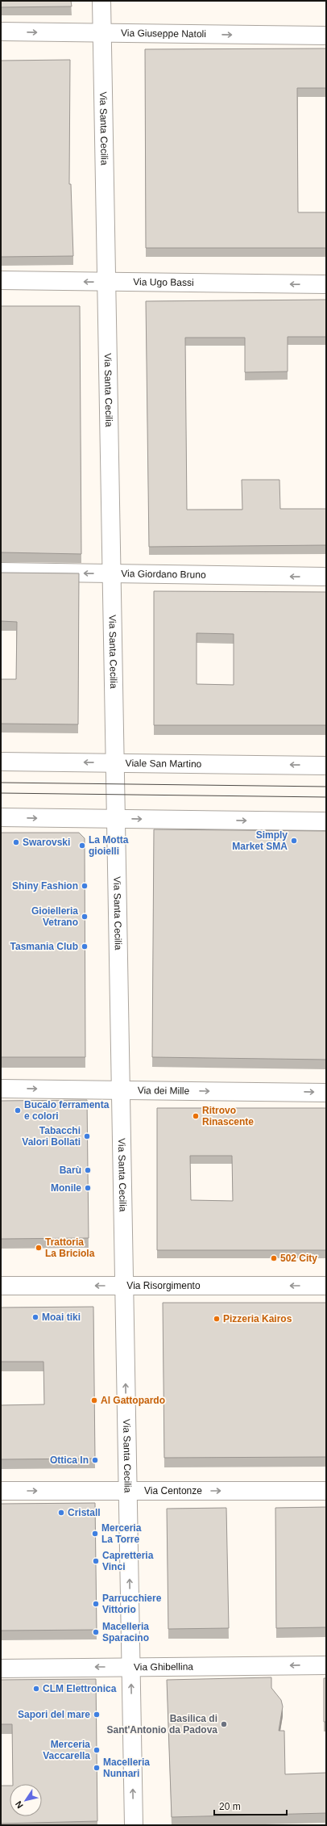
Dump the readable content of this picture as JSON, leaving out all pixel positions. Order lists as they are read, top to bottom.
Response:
{
  "streets": {
    "street": [
      "Via Giuseppe Natoli",
      "Via Santa Cecilia",
      "Via Ugo Bassi",
      "Via Giordano Bruno",
      "Viale San Martino",
      "Via dei Mille",
      "Via Risorgimento",
      "Via Centonze",
      "Via Ghibellina"
    ]
  },
  "crossings": [
    ["Via Giuseppe Natoli", "Via Santa Cecilia"],
    ["Via Santa Cecilia", "Via Ugo Bassi"],
    ["Via Santa Cecilia", "Via Giordano Bruno"],
    ["Via Santa Cecilia", "Viale San Martino"],
    ["Via Santa Cecilia", "Via dei Mille"],
    ["Via Santa Cecilia", "Via Risorgimento"],
    ["Via Santa Cecilia", "Via Centonze"],
    ["Via Santa Cecilia", "Via Ghibellina"]
  ],
  "one_way": [
    "Via Giuseppe Natoli",
    "Via Ugo Bassi",
    "Via Giordano Bruno",
    "Via dei Mille",
    "Via Risorgimento",
    "Via Centonze",
    "Via Ghibellina"
  ],
  "places": [
    "Simply Market SMA",
    "Swarovski",
    "La Motta gioielli",
    "Shiny Fashion",
    "Gioielleria Vetrano",
    "Tasmania Club",
    "Bucalo ferramenta e colori",
    "Ritrovo Rinascente",
    "Tabacchi Valori Bollati",
    "Barù",
    "Monile",
    "Trattoria La Briciola",
    "502 City",
    "Moai tiki",
    "Pizzeria Kairos",
    "Al Gattopardo",
    "Ottica In",
    "Cristall",
    "Merceria La Torre",
    "Capretteria Vinci",
    "Parrucchiere Vittorio",
    "Macelleria Sparacino",
    "CLM Elettronica",
    "Sapori del mare",
    "Basilica di Sant'Antonio da Padova",
    "Merceria Vaccarella",
    "Macelleria Nunnari"
  ],
  "scale_bar": "20 m",
  "north": "bottom left"
}
